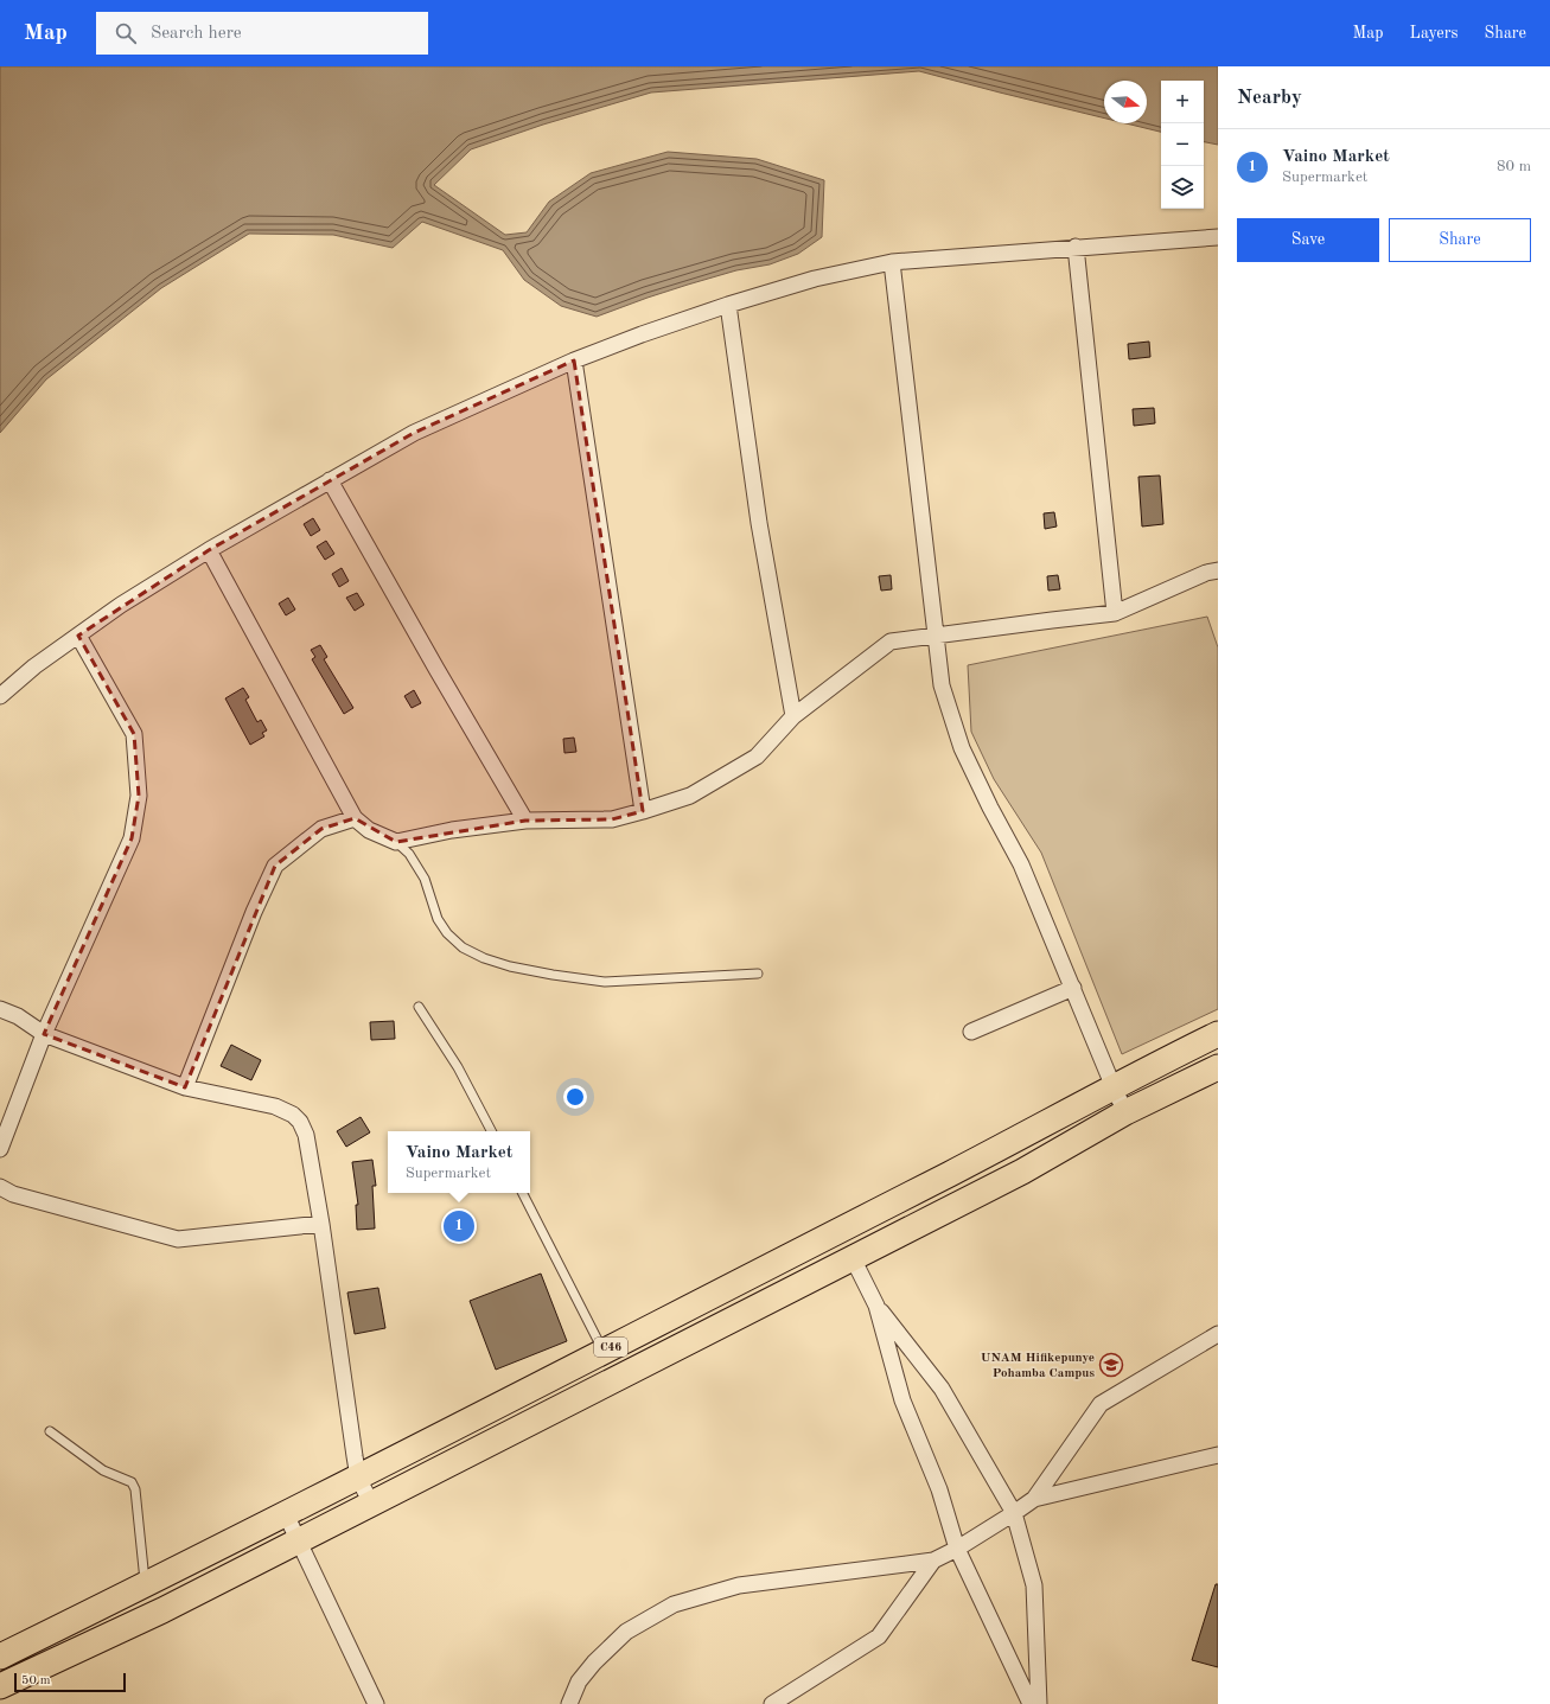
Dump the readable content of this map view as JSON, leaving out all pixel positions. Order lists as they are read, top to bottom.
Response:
{
  "streets": {
    "main road": ["C46"]
  },
  "places": {
    "school or university": ["UNAM Hifikepunye Pohamba Campus"]
  },
  "scale_bar": "50 m",
  "north": "right",
  "page": {
    "header": "Map",
    "search": "Search here",
    "nav": ["Map", "Layers", "Share"],
    "heading": "Nearby",
    "map_buttons": ["+", "−"],
    "list": [
      {
        "mark": "1",
        "name": "Vaino Market",
        "note": "Supermarket",
        "value": "80 m"
      }
    ],
    "buttons": ["Save", "Share"],
    "popup": ["Vaino Market", "Supermarket"],
    "pins": "1",
    "scale": "50 m"
  }
}
